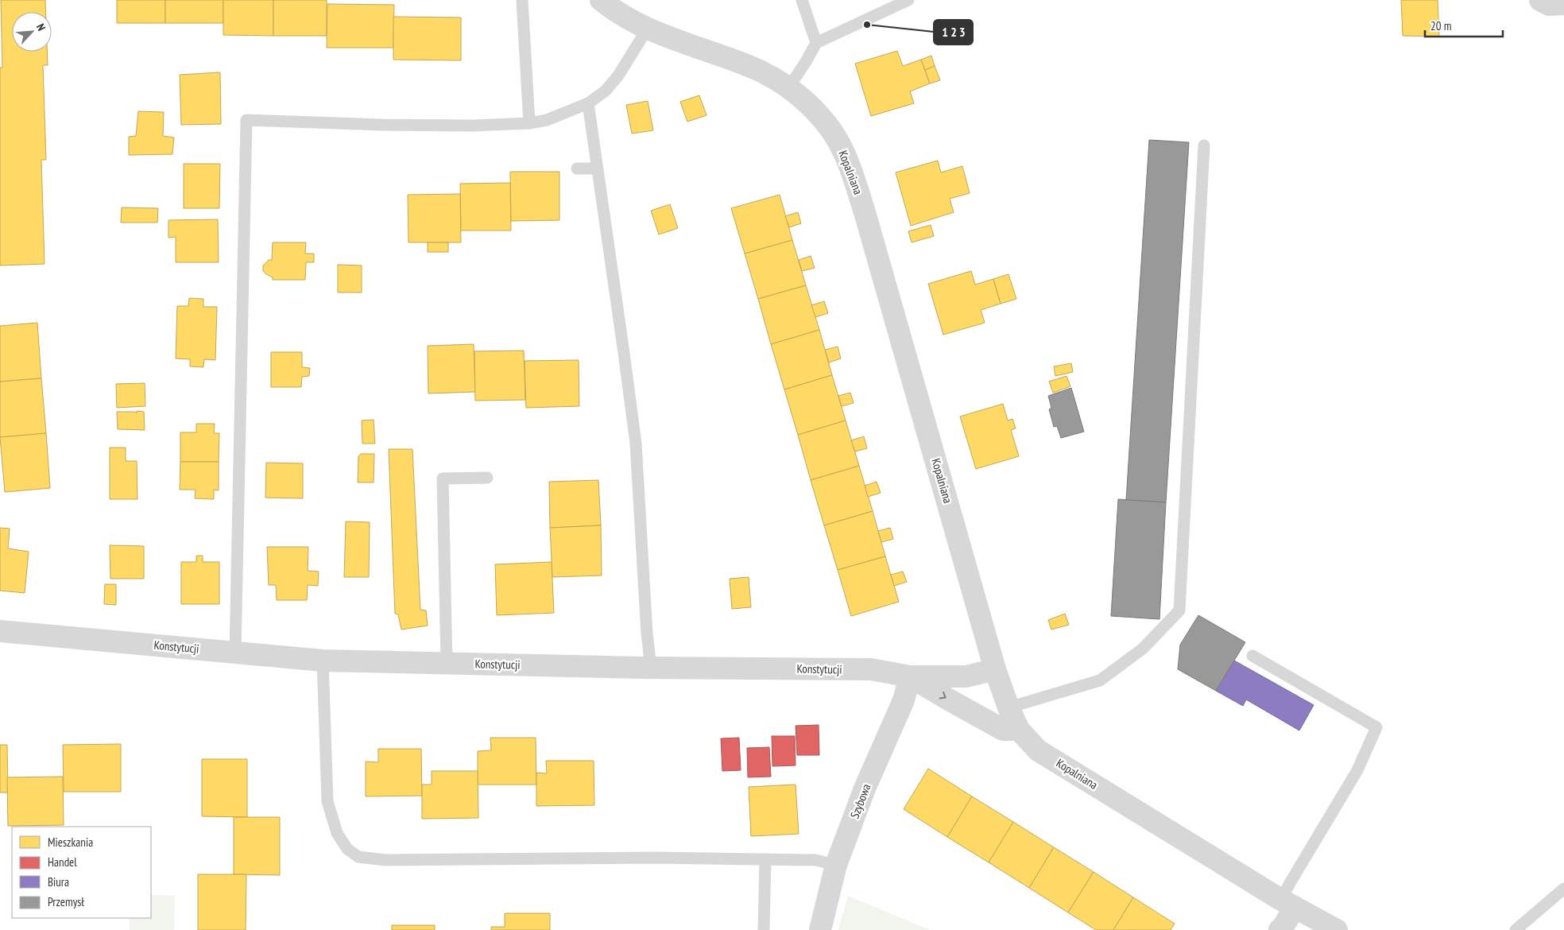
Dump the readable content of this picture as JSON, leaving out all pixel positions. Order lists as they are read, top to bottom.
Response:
{
  "streets": {
    "street": ["Kopalniana", "Konstytucji", "Szybowa"]
  },
  "crossings": [
    ["Kopalniana", "Konstytucji"],
    ["Konstytucji", "Szybowa"]
  ],
  "places": ["1 2 3"],
  "legend": [
    "Mieszkania",
    "Handel",
    "Biura",
    "Przemysł"
  ],
  "scale_bar": "20 m",
  "north": "top right"
}
